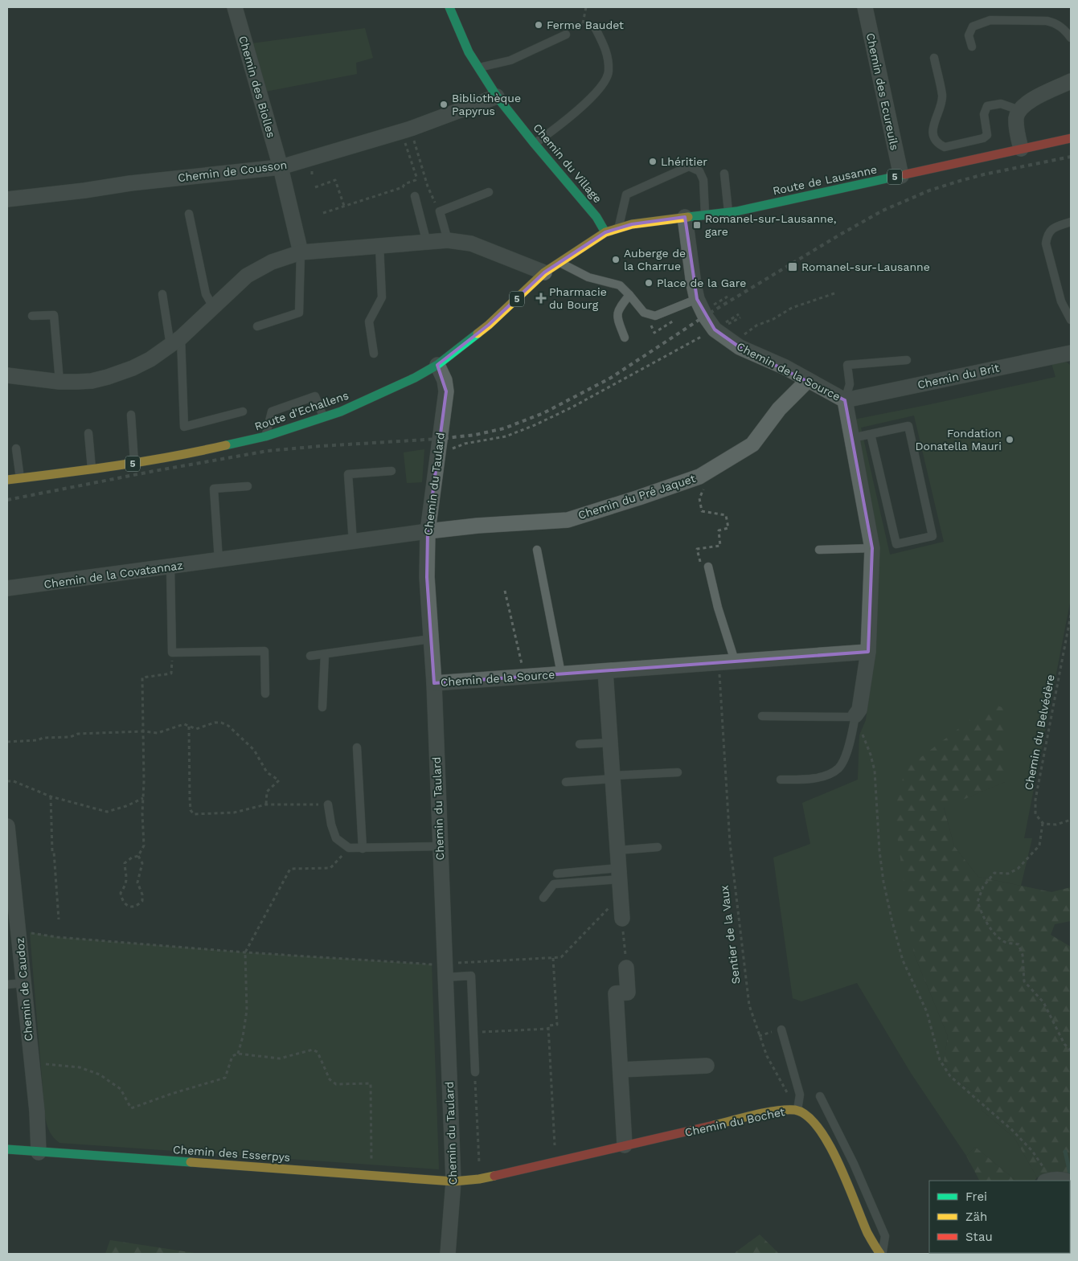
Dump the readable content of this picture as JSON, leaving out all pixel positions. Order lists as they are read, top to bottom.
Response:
{
  "streets": {
    "street": [
      "Chemin des Biolles",
      "Chemin des Ecureuils",
      "Chemin du Village",
      "Chemin de Cousson",
      "5",
      "Route de Lausanne",
      "Chemin de la Source",
      "Chemin du Brit",
      "Route d'Echallens",
      "Chemin du Taulard",
      "Chemin du Pré Jaquet",
      "Chemin de la Covatannaz",
      "Chemin de Caudoz",
      "Chemin du Bochet",
      "Chemin des Esserpys"
    ],
    "path": ["Chemin du Belvédère", "Sentier de la Vaux"]
  },
  "crossings": [
    ["Chemin des Biolles", "Chemin de Cousson"],
    ["Chemin des Ecureuils", "Route de Lausanne"],
    ["Chemin du Village", "Chemin de Cousson"],
    ["Chemin du Village", "Route de Lausanne"],
    ["Chemin du Village", "Route d'Echallens"],
    ["Route de Lausanne", "Route d'Echallens"],
    ["Chemin de la Source", "Chemin du Brit"],
    ["Chemin de la Source", "Chemin du Taulard"],
    ["Chemin de la Source", "Chemin du Pré Jaquet"],
    ["Chemin de la Source", "Sentier de la Vaux"],
    ["Route d'Echallens", "Chemin du Taulard"],
    ["Chemin du Taulard", "Chemin du Pré Jaquet"],
    ["Chemin du Taulard", "Chemin de la Covatannaz"],
    ["Chemin du Taulard", "Chemin du Bochet"],
    ["Chemin du Taulard", "Chemin des Esserpys"],
    ["Chemin du Pré Jaquet", "Chemin de la Covatannaz"],
    ["Sentier de la Vaux", "Chemin du Bochet"],
    ["Chemin de Caudoz", "Chemin des Esserpys"],
    ["Chemin du Bochet", "Chemin des Esserpys"]
  ],
  "places": {
    "other": [
      "Ferme Baudet",
      "Bibliothèque Papyrus",
      "Lhéritier",
      "Auberge de la Charrue",
      "Place de la Gare",
      "Fondation Donatella Mauri"
    ],
    "transit": ["Romanel-sur-Lausanne, gare", "Romanel-sur-Lausanne"],
    "health": ["Pharmacie du Bourg"]
  },
  "legend": ["Frei", "Zäh", "Stau"]
}
